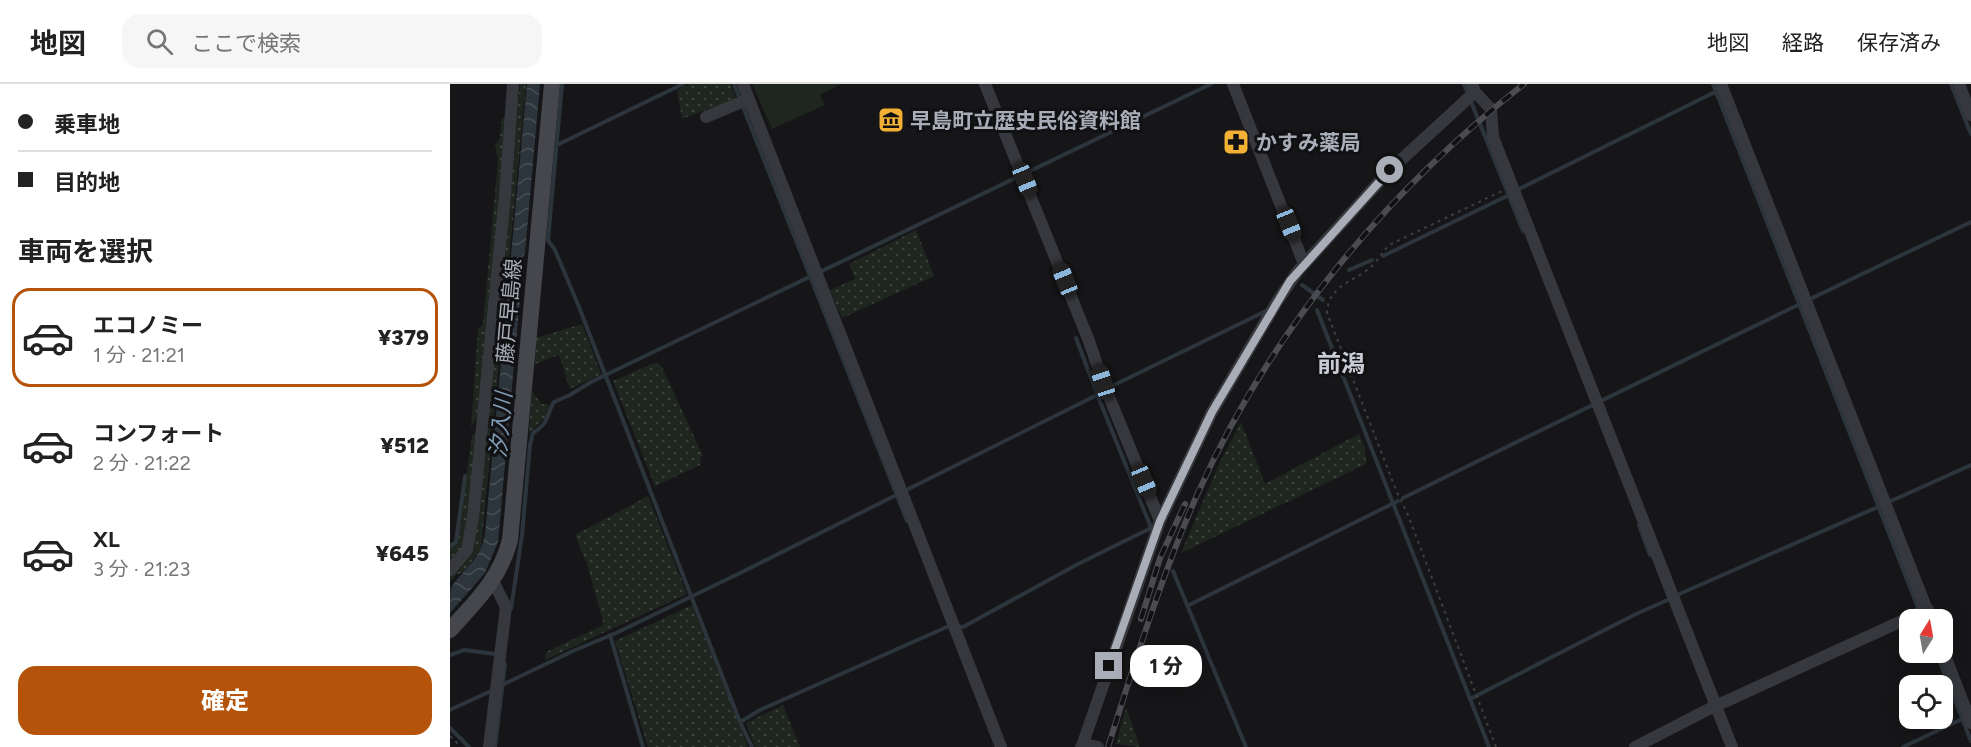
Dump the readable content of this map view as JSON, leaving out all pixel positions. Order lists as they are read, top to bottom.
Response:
{
  "streets": {
    "main road": ["藤戸早島線"]
  },
  "districts": ["前潟"],
  "water": ["汐入川"],
  "places": {
    "museum": ["早島町立歴史民俗資料館"],
    "pharmacy": ["かすみ薬局"]
  },
  "north": "top",
  "page": {
    "header": "地図",
    "search": "ここで検索",
    "nav": ["地図", "経路", "保存済み"],
    "banner": ["乗車地", "目的地"],
    "heading": "車両を選択",
    "list": [
      {
        "name": "エコノミー",
        "note": "1 分 · 21:21",
        "value": "¥379"
      },
      {
        "name": "コンフォート",
        "note": "2 分 · 21:22",
        "value": "¥512"
      },
      {
        "name": "XL",
        "note": "3 分 · 21:23",
        "value": "¥645"
      }
    ],
    "bubble": "1 分",
    "buttons": "確定"
  }
}
